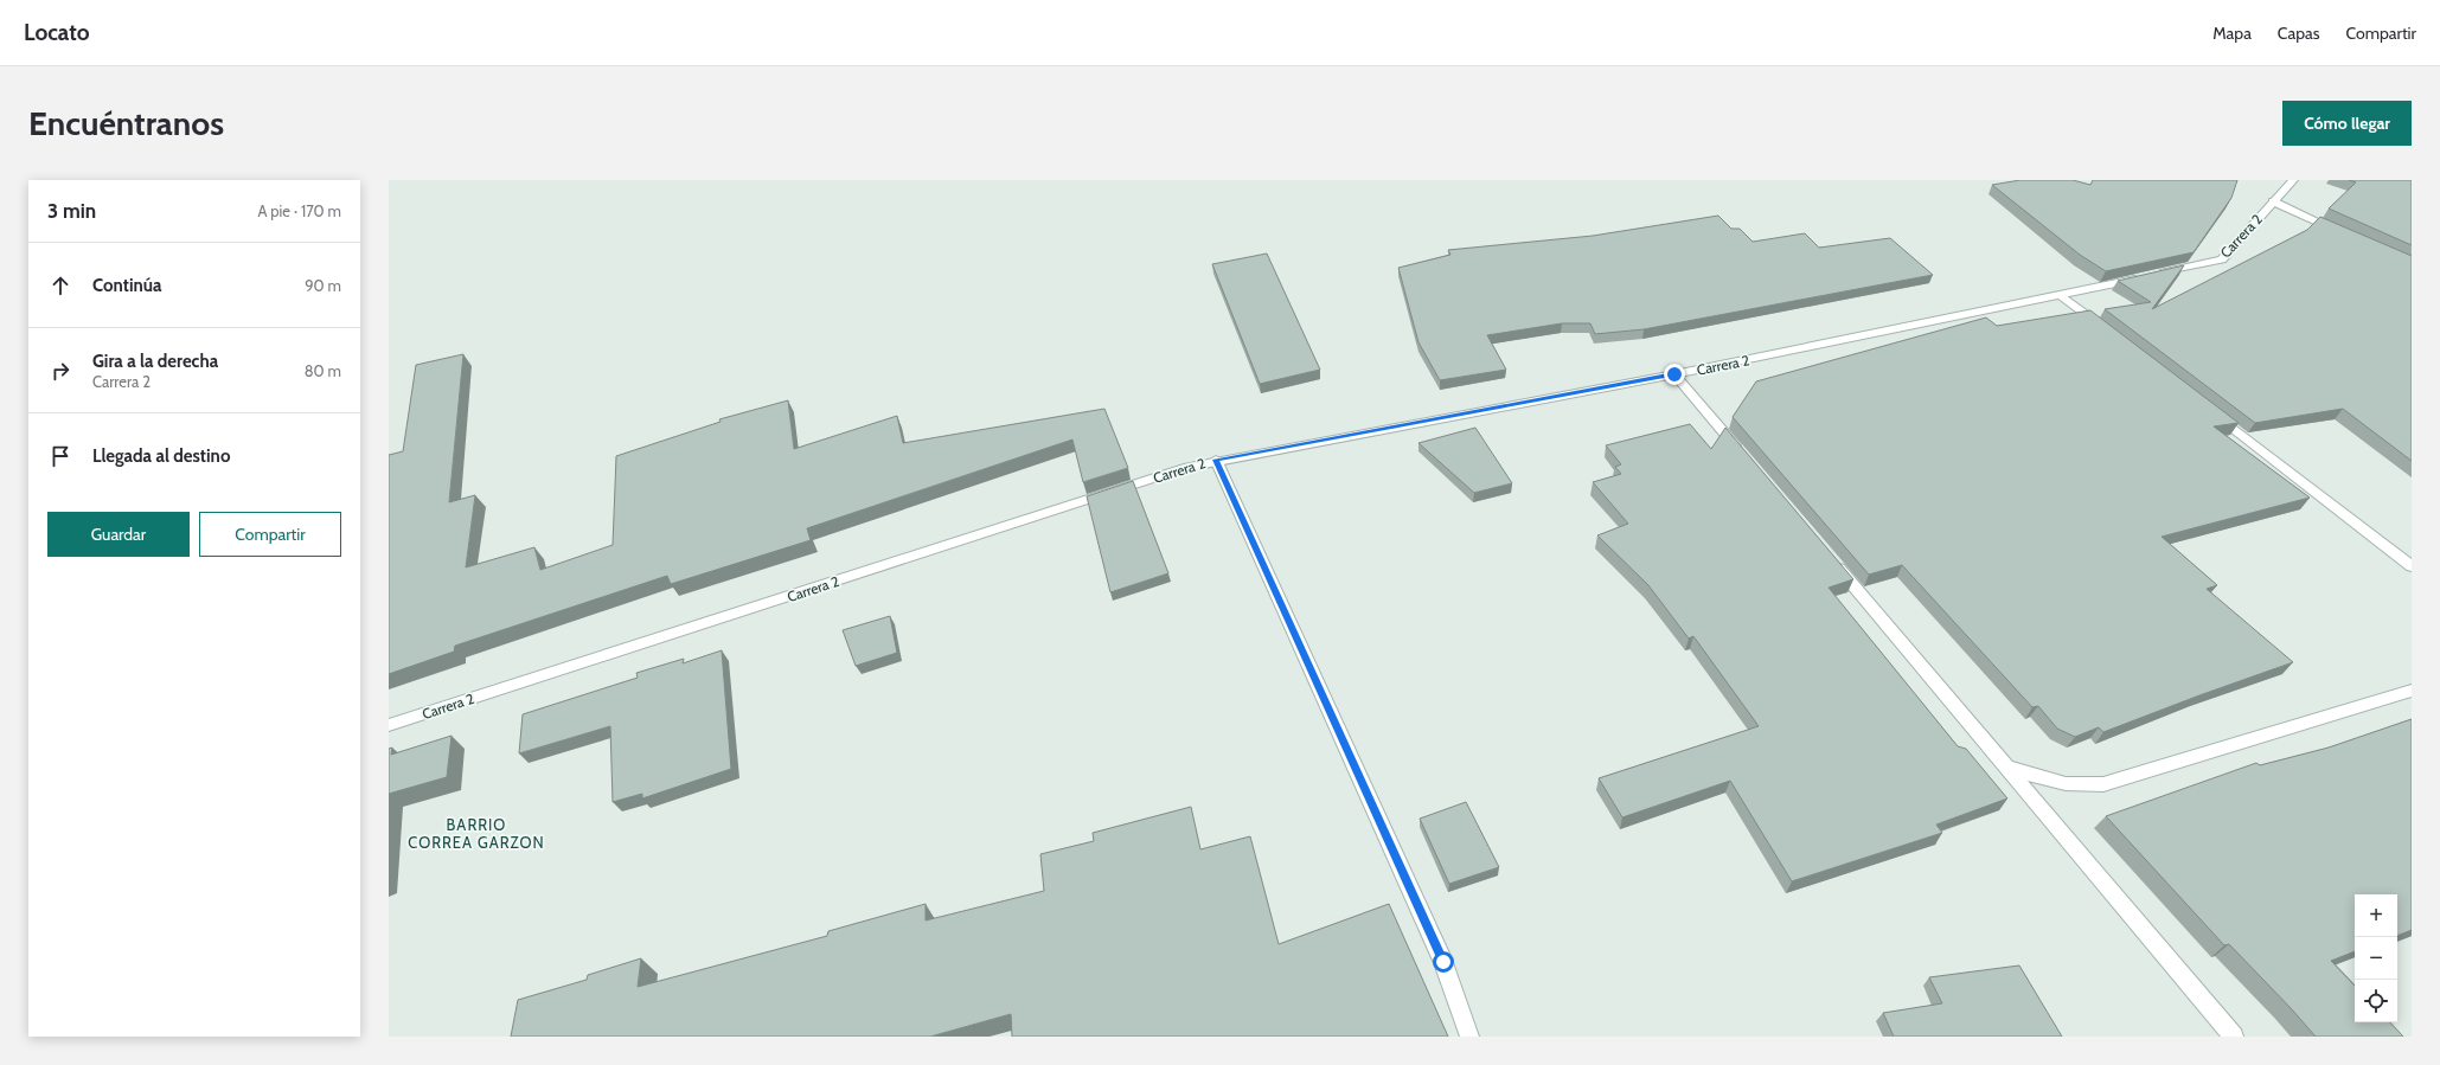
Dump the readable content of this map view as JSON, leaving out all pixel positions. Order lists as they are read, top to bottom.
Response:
{
  "streets": {
    "street": ["Carrera 2"]
  },
  "districts": ["BARRIO CORREA GARZON"],
  "page": {
    "header": "Locato",
    "nav": ["Mapa", "Capas", "Compartir"],
    "buttons": [
      "Cómo llegar",
      ["Guardar", "Compartir"]
    ],
    "title": "Encuéntranos",
    "heading": ["3 min", "A pie · 170 m"],
    "list": [
      ["Continúa", "90 m"],
      ["Gira a la derecha", "Carrera 2", "80 m"],
      "Llegada al destino"
    ],
    "map_buttons": ["+", "−"]
  }
}
